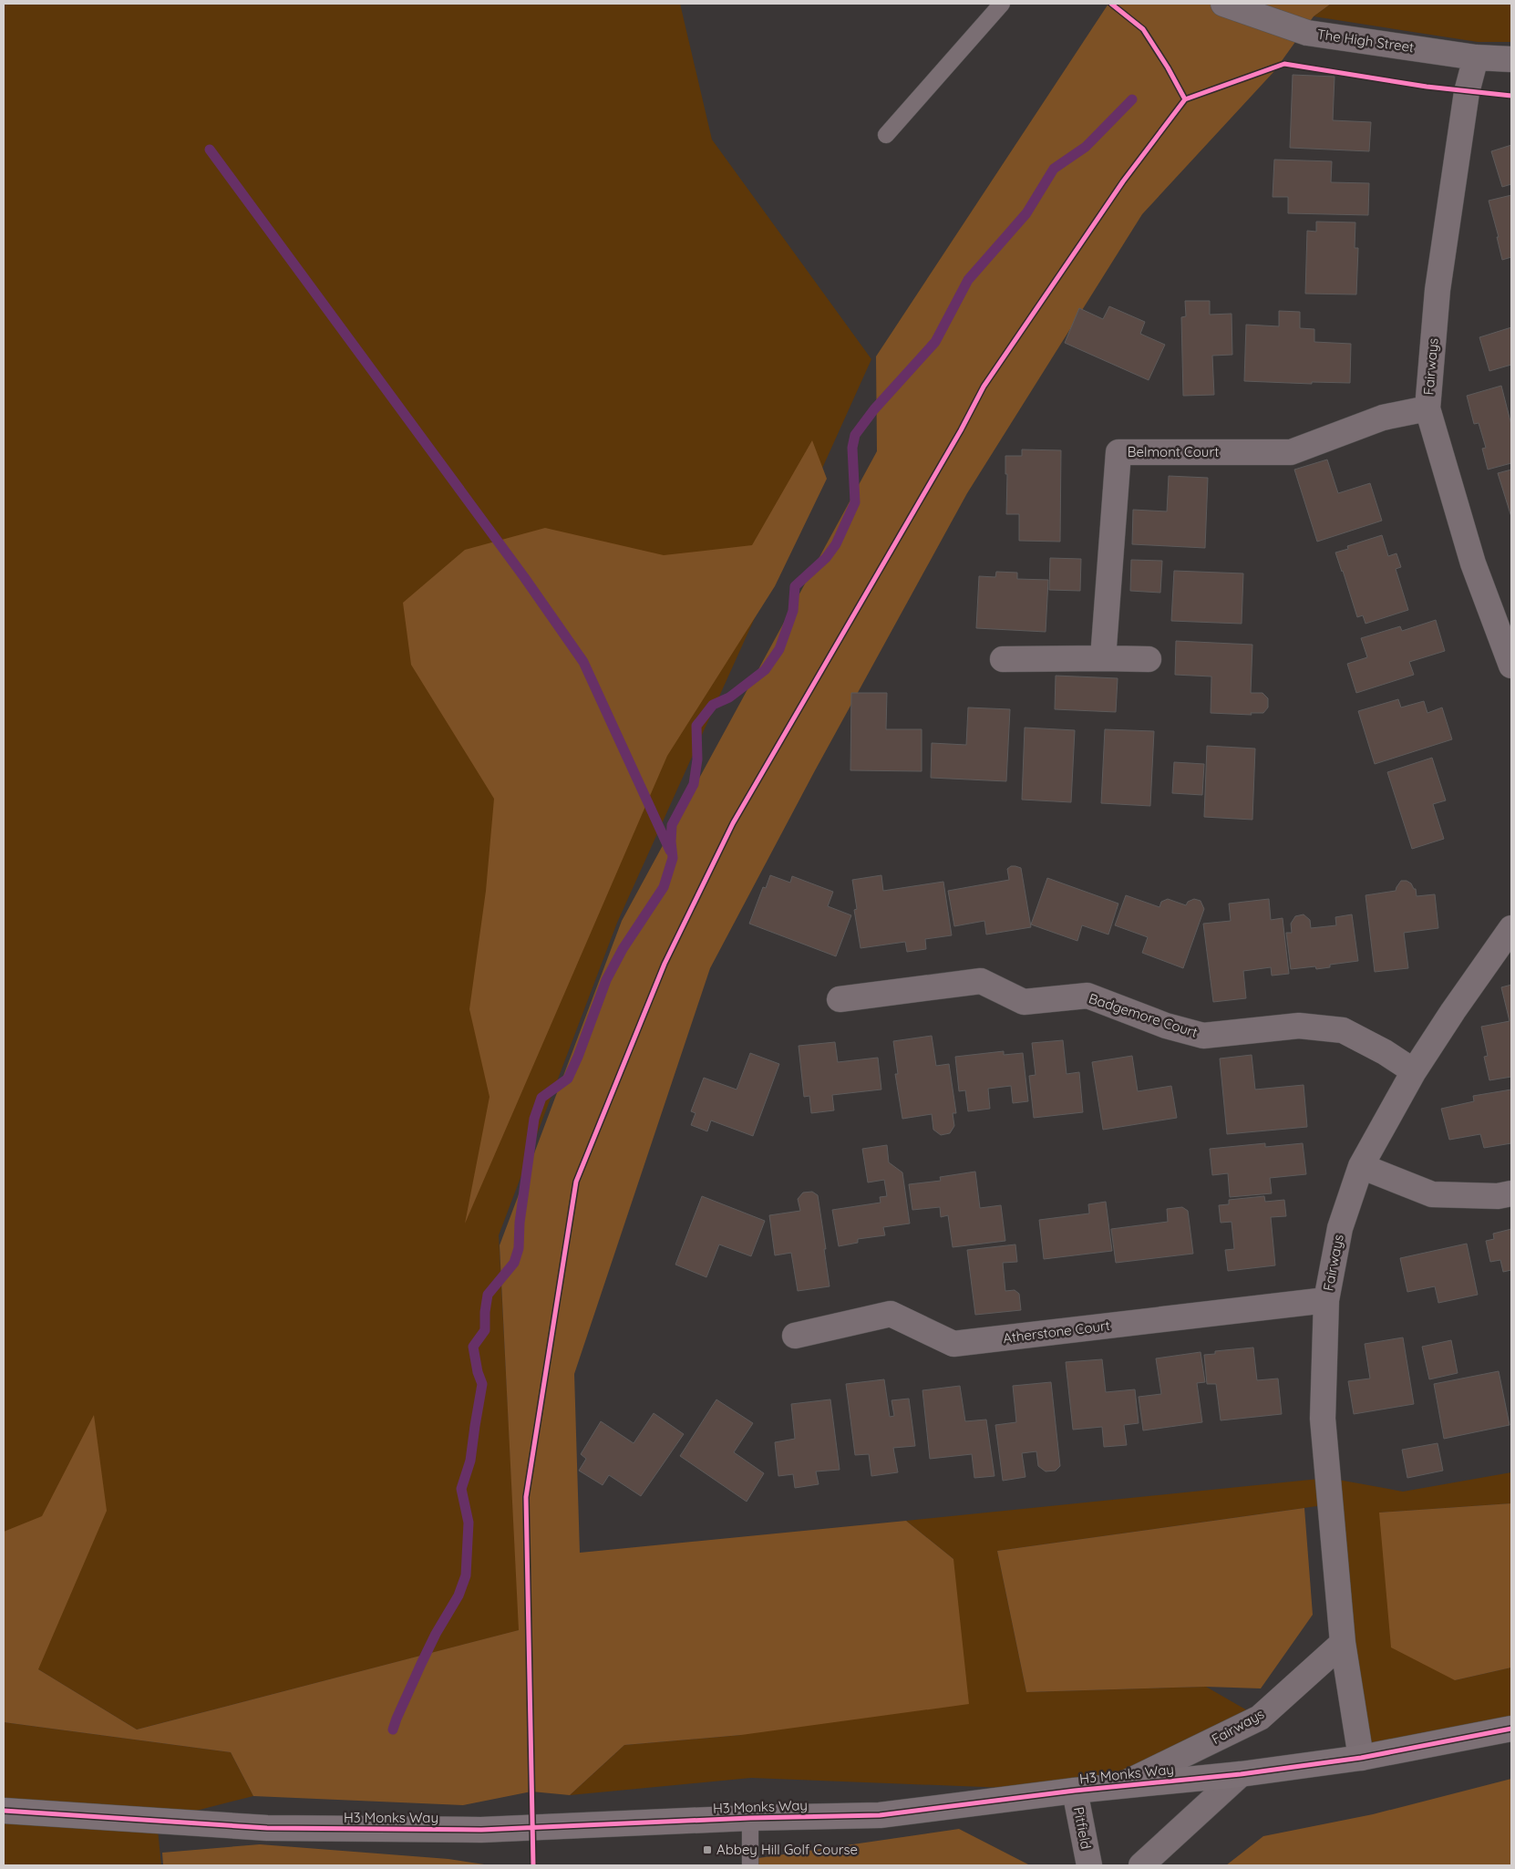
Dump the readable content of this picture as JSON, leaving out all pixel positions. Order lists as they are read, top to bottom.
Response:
{
  "streets": {
    "street": [
      "The High Street",
      "Fairways",
      "Belmont Court",
      "Badgemore Court",
      "Atherstone Court",
      "H3 Monks Way",
      "Pitfield"
    ]
  },
  "crossings": [
    ["The High Street", "Fairways"],
    ["Fairways", "Belmont Court"],
    ["Fairways", "Badgemore Court"],
    ["Fairways", "Atherstone Court"],
    ["Fairways", "H3 Monks Way"],
    ["H3 Monks Way", "Pitfield"]
  ],
  "places": {
    "transit": ["Abbey Hill Golf Course"]
  }
}
